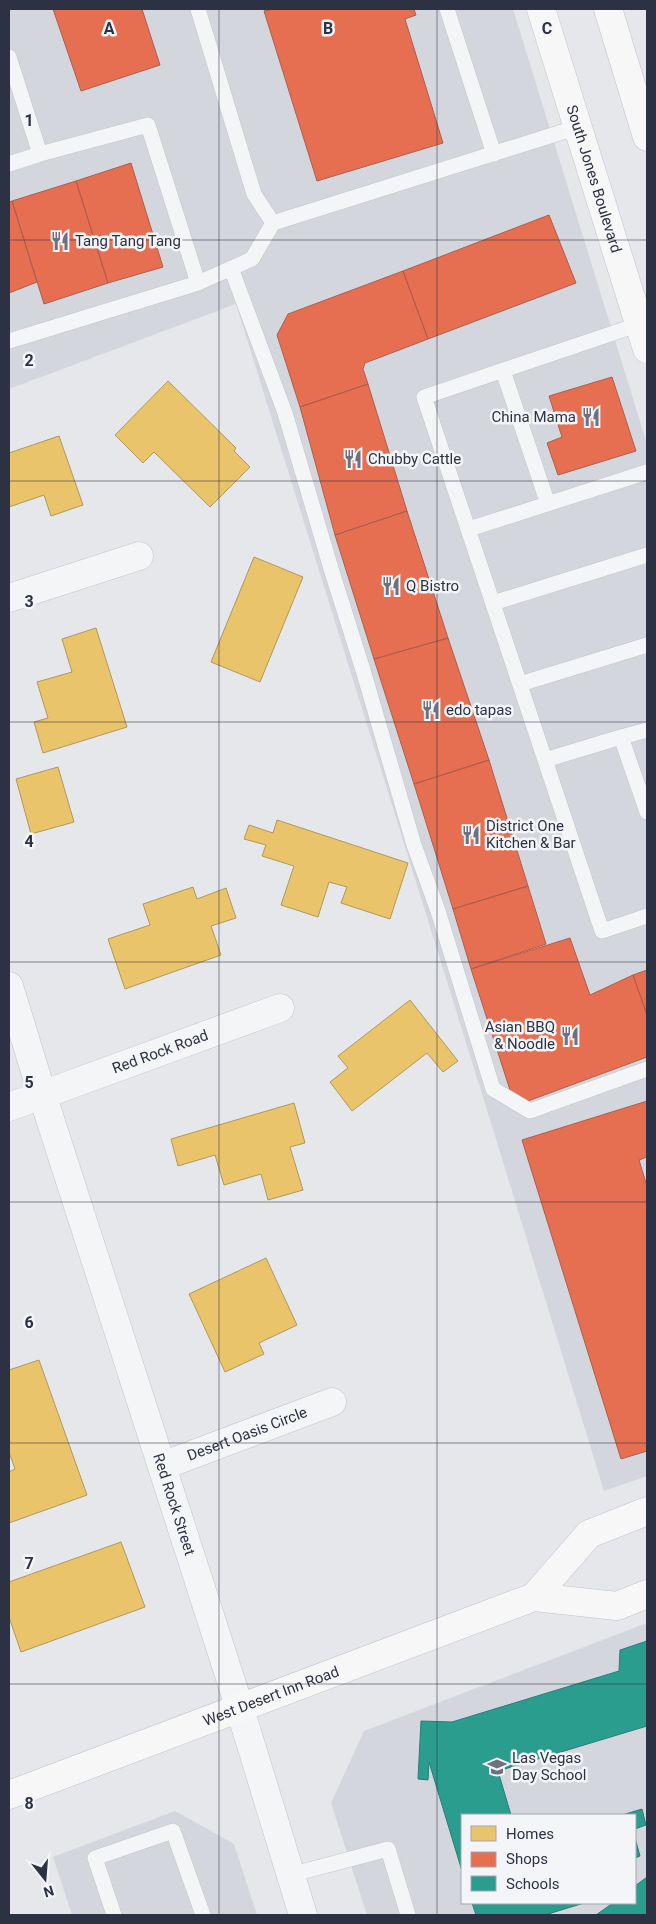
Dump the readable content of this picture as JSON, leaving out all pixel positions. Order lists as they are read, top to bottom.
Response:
{
  "streets": {
    "main road": ["South Jones Boulevard", "West Desert Inn Road"],
    "street": ["Red Rock Road", "Desert Oasis Circle", "Red Rock Street"]
  },
  "crossings": [
    ["Red Rock Road", "Red Rock Street"],
    ["Desert Oasis Circle", "Red Rock Street"],
    ["Red Rock Street", "West Desert Inn Road"]
  ],
  "places": {
    "restaurant": [
      "Tang Tang Tang",
      "China Mama",
      "Chubby Cattle",
      "Q Bistro",
      "edo tapas",
      "District One Kitchen & Bar",
      "Asian BBQ & Noodle"
    ],
    "school or university": ["Las Vegas Day School"]
  },
  "legend": ["Homes", "Shops", "Schools"],
  "north": "bottom",
  "grid": {
    "columns": ["A", "B", "C"],
    "rows": [
      "1",
      "2",
      "3",
      "4",
      "5",
      "6",
      "7",
      "8"
    ]
  }
}
